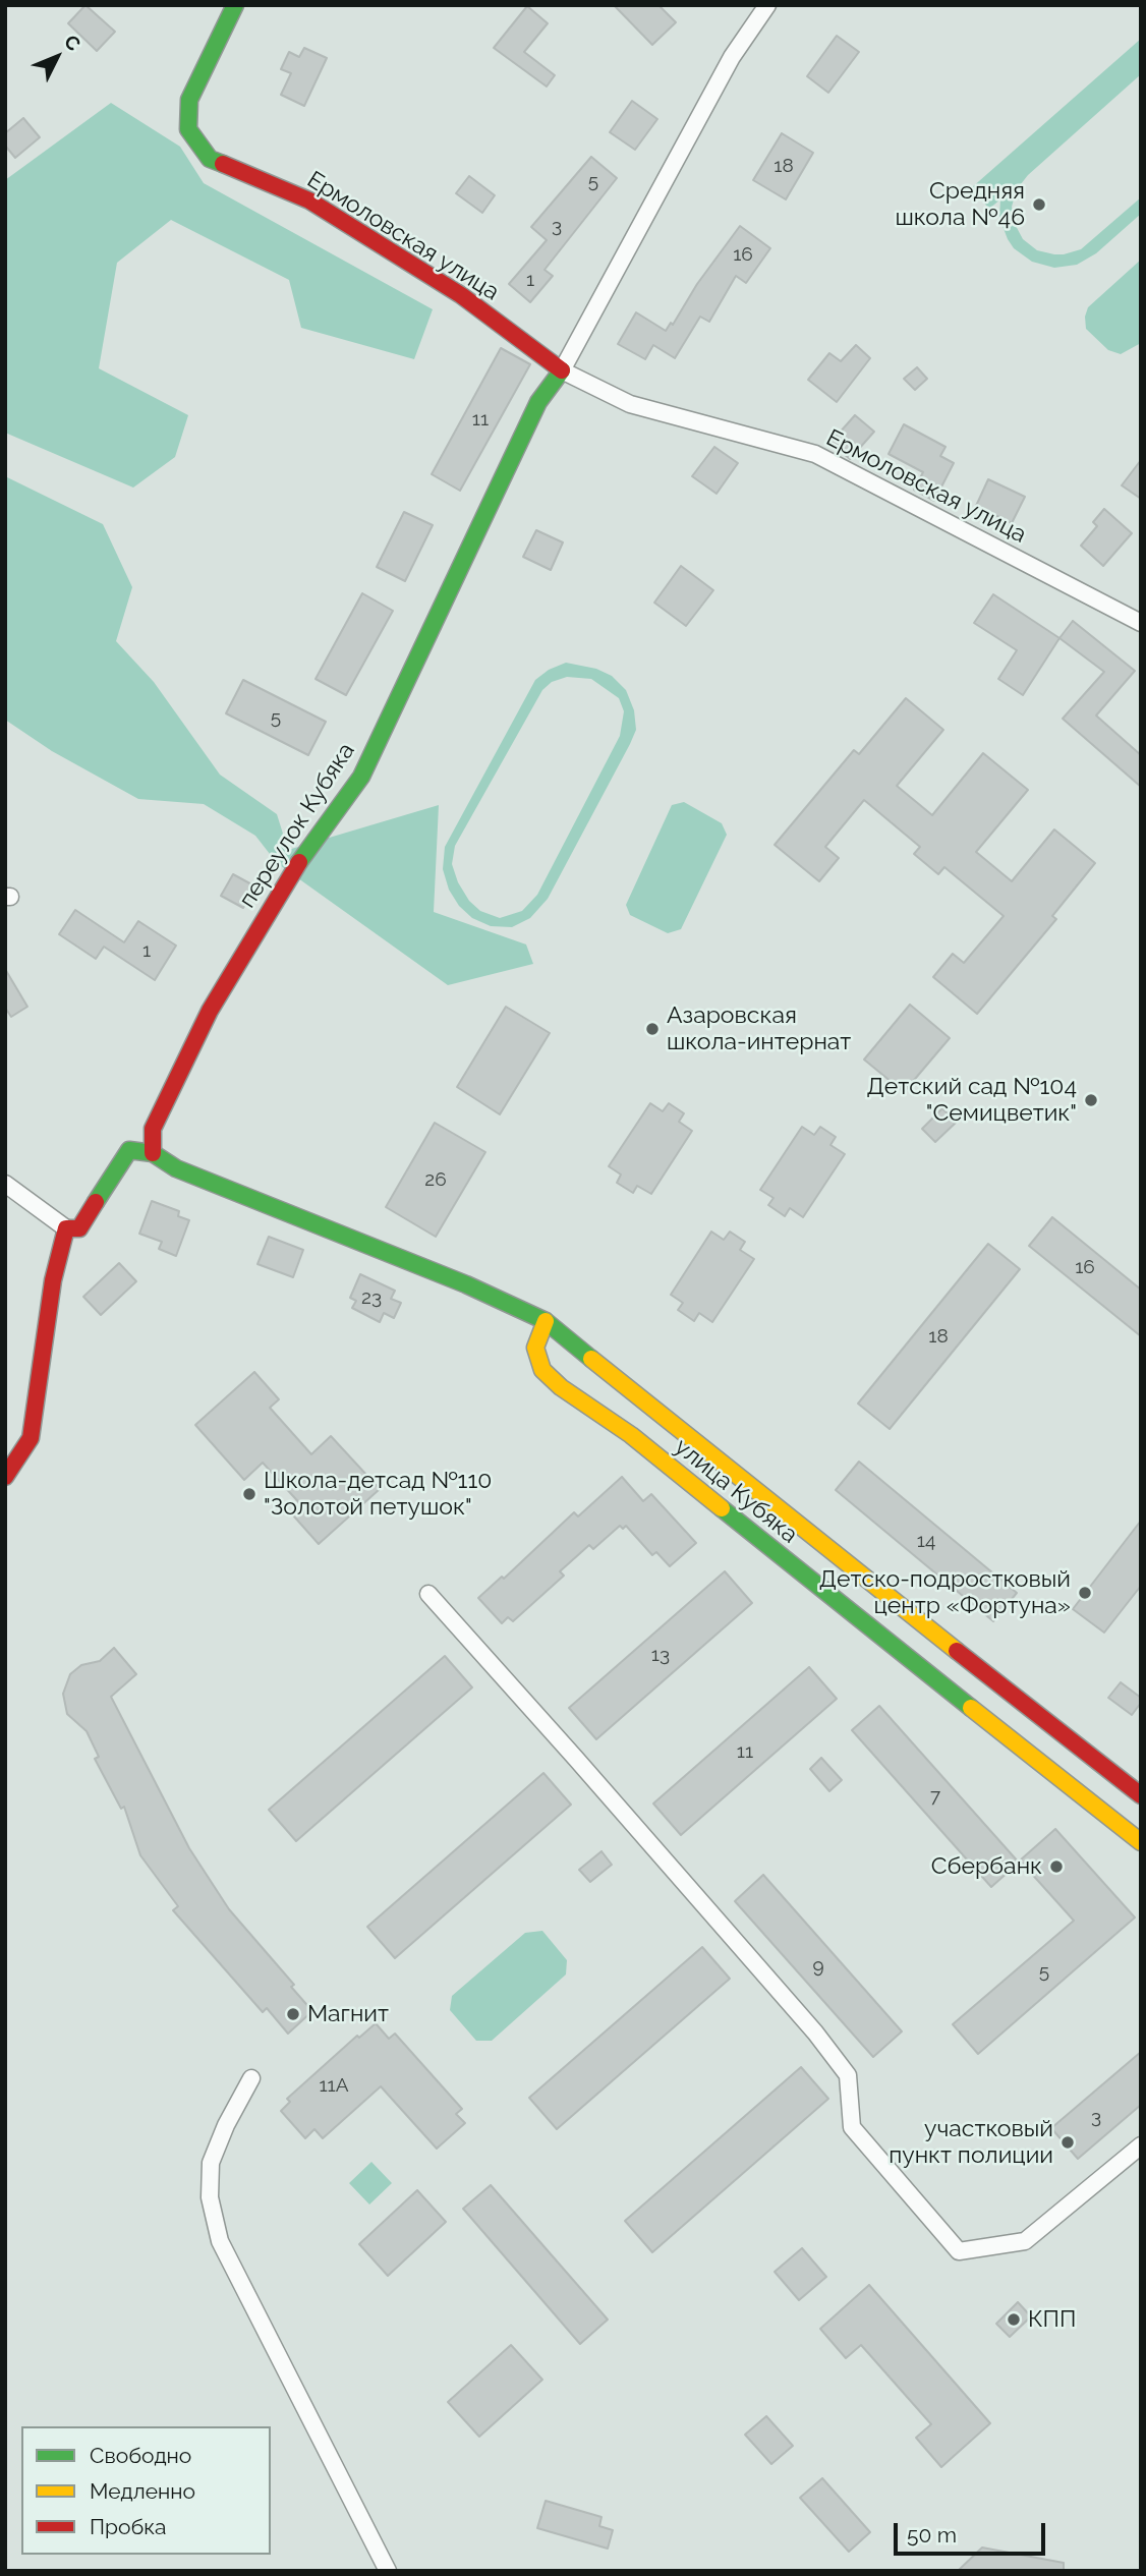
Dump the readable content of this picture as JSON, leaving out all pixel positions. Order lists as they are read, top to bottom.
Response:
{
  "streets": {
    "street": ["Ермоловская улица", "переулок Кубяка", "улица Кубяка"]
  },
  "crossings": [
    ["Ермоловская улица", "переулок Кубяка"],
    ["переулок Кубяка", "улица Кубяка"]
  ],
  "places": [
    "Средняя школа №46",
    "Азаровская школа-интернат",
    "Детский сад №104 \"Семицветик\"",
    "Школа-детсад №110 \"Золотой петушок\"",
    "Детско-подростковый центр «Фортуна»",
    "Сбербанк",
    "Магнит",
    "участковый пункт полиции",
    "КПП"
  ],
  "house_numbers": [
    "18",
    "5",
    "3",
    "16",
    "1",
    "11",
    "5",
    "1",
    "26",
    "16",
    "23",
    "18",
    "14",
    "13",
    "11",
    "7",
    "9",
    "5",
    "11А",
    "3"
  ],
  "legend": ["Свободно", "Медленно", "Пробка"],
  "scale_bar": "50 m",
  "north": "top right"
}
